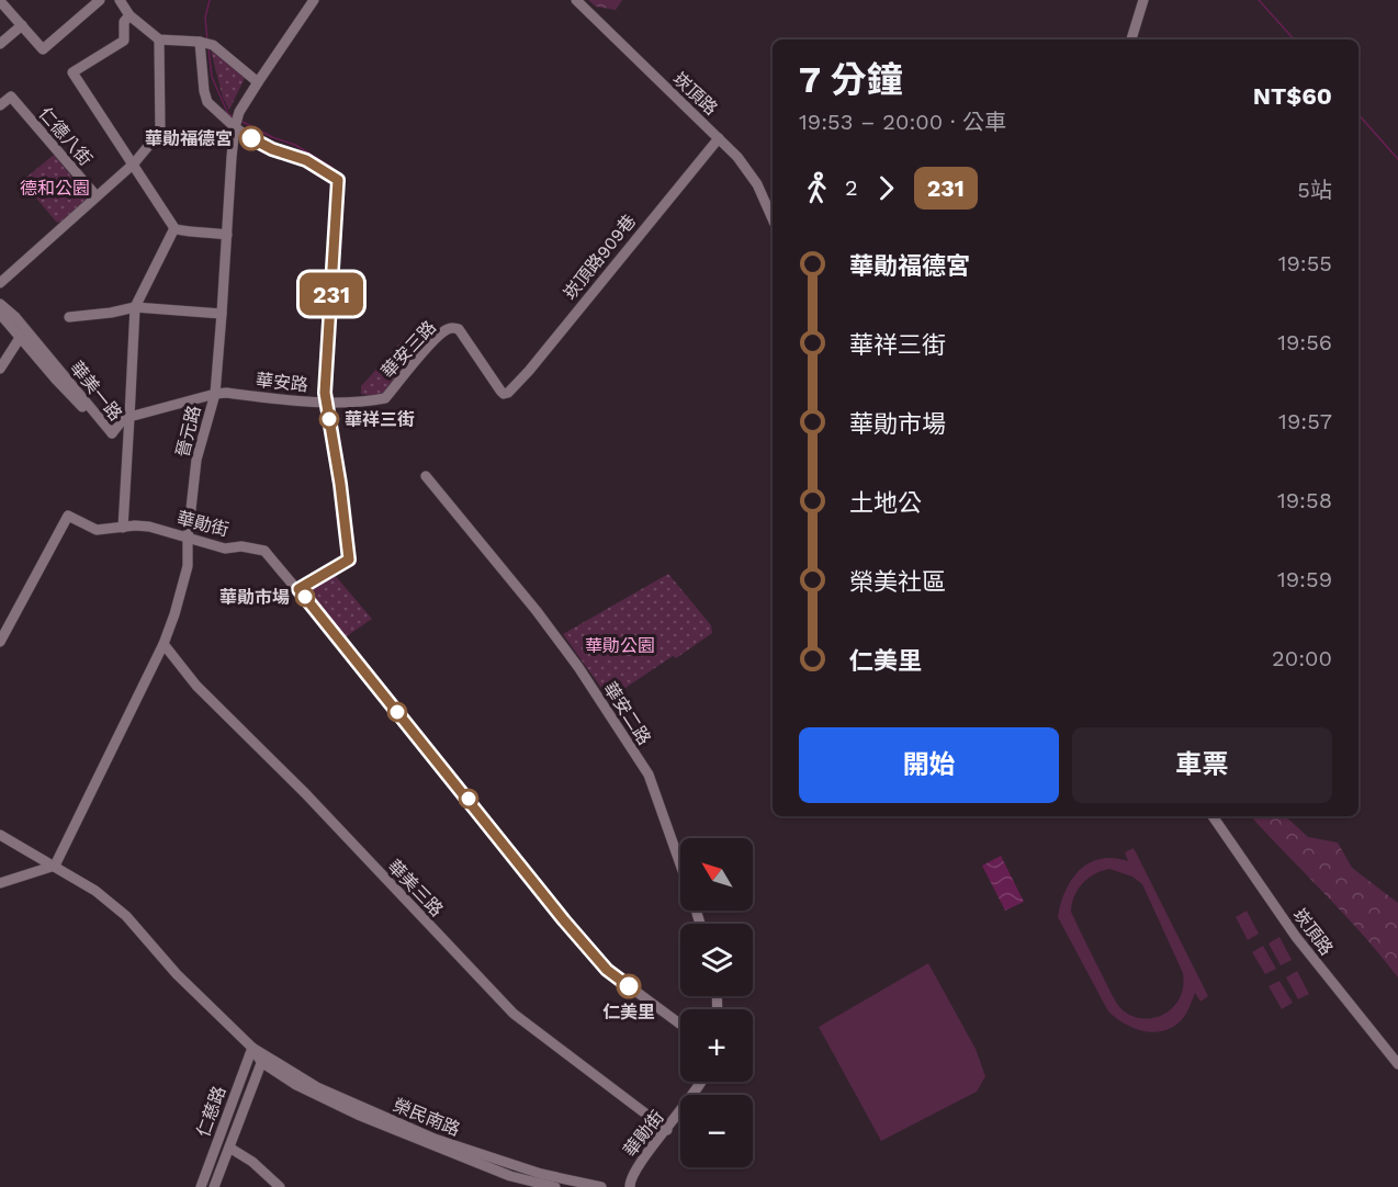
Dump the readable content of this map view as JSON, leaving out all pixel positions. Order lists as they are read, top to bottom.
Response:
{
  "streets": {
    "street": [
      "崁頂路",
      "仁德八街",
      "崁頂路909巷",
      "華安三路",
      "華安路",
      "華美一路",
      "晉元路",
      "華勛街",
      "華安二路",
      "華美三路",
      "仁慈路",
      "榮民南路"
    ]
  },
  "crossings": [
    ["崁頂路", "崁頂路909巷"],
    ["崁頂路909巷", "華安三路"],
    ["華安三路", "華安路"],
    ["華安路", "晉元路"],
    ["晉元路", "華勛街"],
    ["晉元路", "華美三路"],
    ["晉元路", "榮民南路"],
    ["華勛街", "華美三路"],
    ["仁慈路", "榮民南路"]
  ],
  "parks": ["德和公園", "華勛公園"],
  "places": [
    "華勛福德宮",
    "華祥三街",
    "華勛市場",
    "仁美里"
  ],
  "lines": ["bus line 231"],
  "north": "top left",
  "page": {
    "on_map": "231",
    "heading": ["7 分鐘", "19:53 – 20:00 · 公車", "NT$60"],
    "legs": ["2", "231", "5站"],
    "list": [
      {
        "name": "華勛福德宮",
        "value": "19:55"
      },
      {
        "name": "華祥三街",
        "value": "19:56"
      },
      {
        "name": "華勛市場",
        "value": "19:57"
      },
      {
        "name": "土地公",
        "value": "19:58"
      },
      {
        "name": "榮美社區",
        "value": "19:59"
      },
      {
        "name": "仁美里",
        "value": "20:00"
      }
    ],
    "buttons": ["開始", "車票"],
    "map_buttons": ["+", "−"]
  }
}
